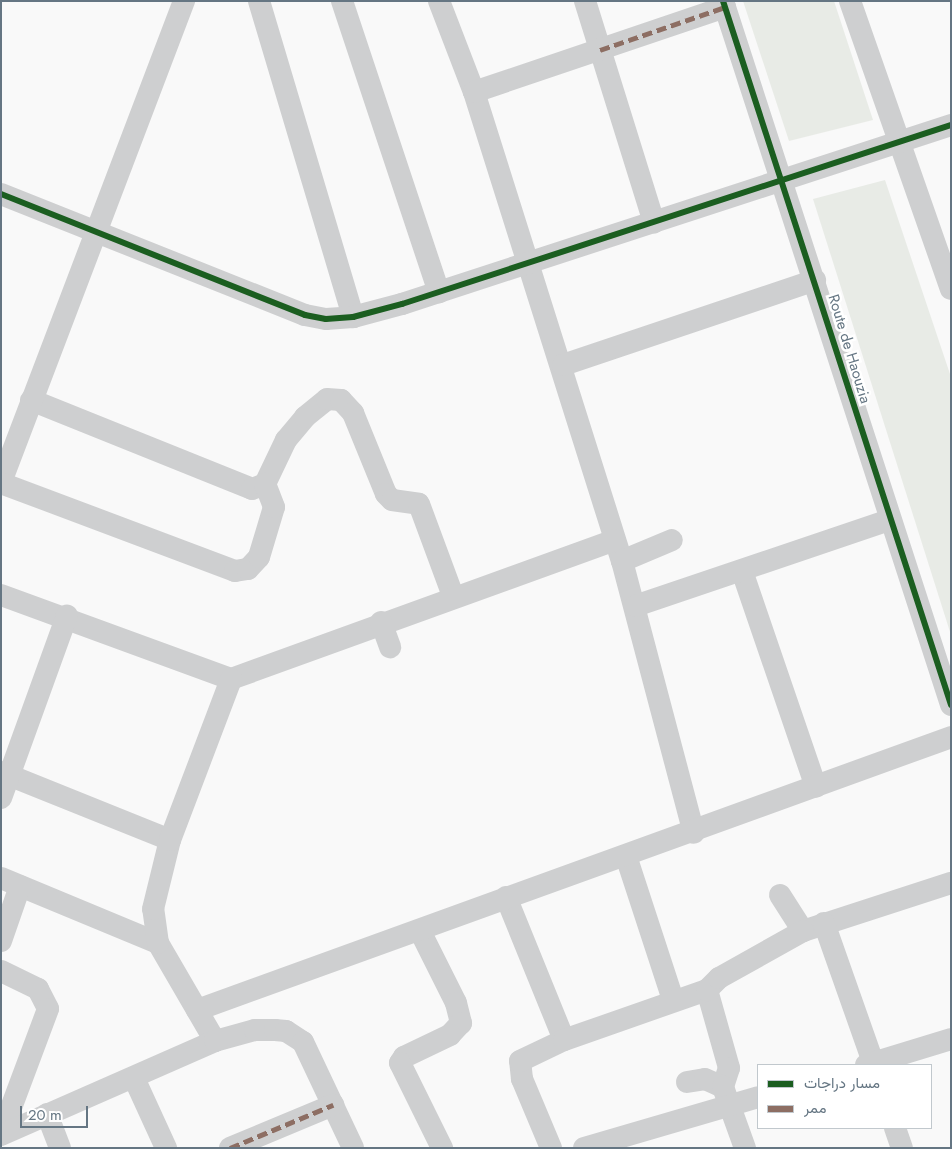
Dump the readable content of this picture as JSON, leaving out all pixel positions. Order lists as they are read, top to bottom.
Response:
{
  "streets": {
    "street": ["Route de Haouzia"]
  },
  "legend": ["مسار دراجات", "ممر"],
  "scale_bar": "20 m"
}
